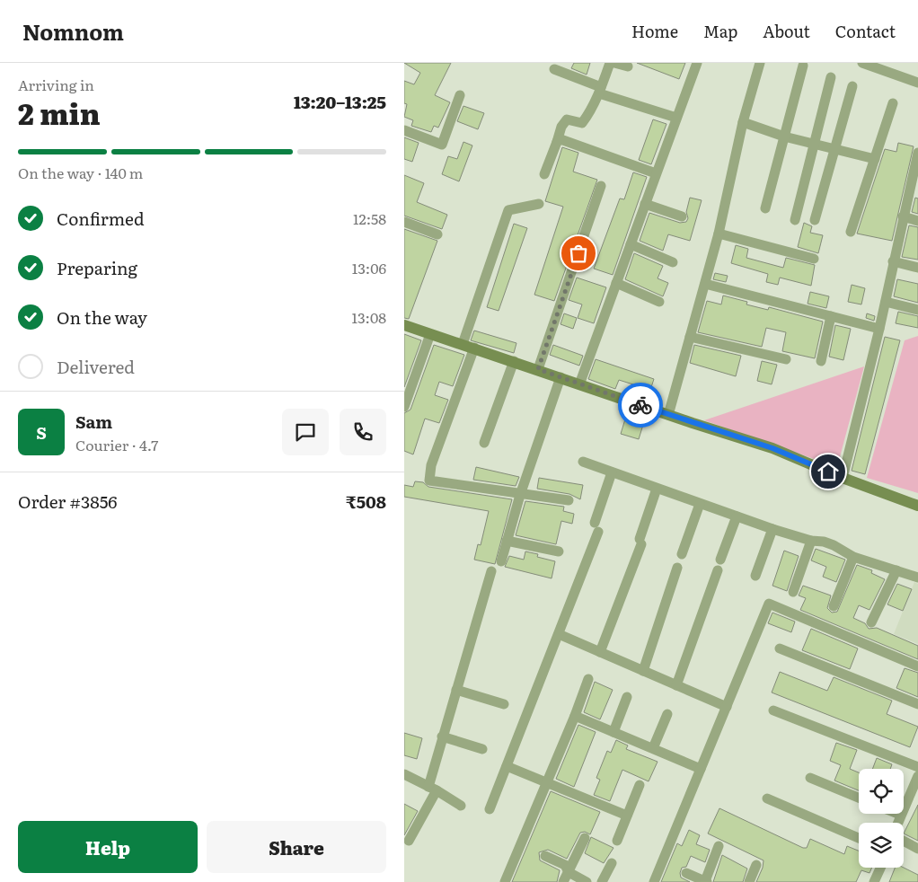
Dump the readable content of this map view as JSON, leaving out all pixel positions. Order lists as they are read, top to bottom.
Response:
{
  "page": {
    "header": "Nomnom",
    "nav": [
      "Home",
      "Map",
      "About",
      "Contact"
    ],
    "heading": ["2 min", "Arriving in", "13:20–13:25"],
    "panel": [
      "Sam",
      "Courier · 4.7",
      "Order #3856",
      "₹508"
    ],
    "bar": "On the way · 140 m",
    "list": [
      ["Confirmed", "12:58"],
      ["Preparing", "13:06"],
      ["On the way", "13:08"],
      "Delivered"
    ],
    "round": "S",
    "buttons": ["Help", "Share"]
  }
}
